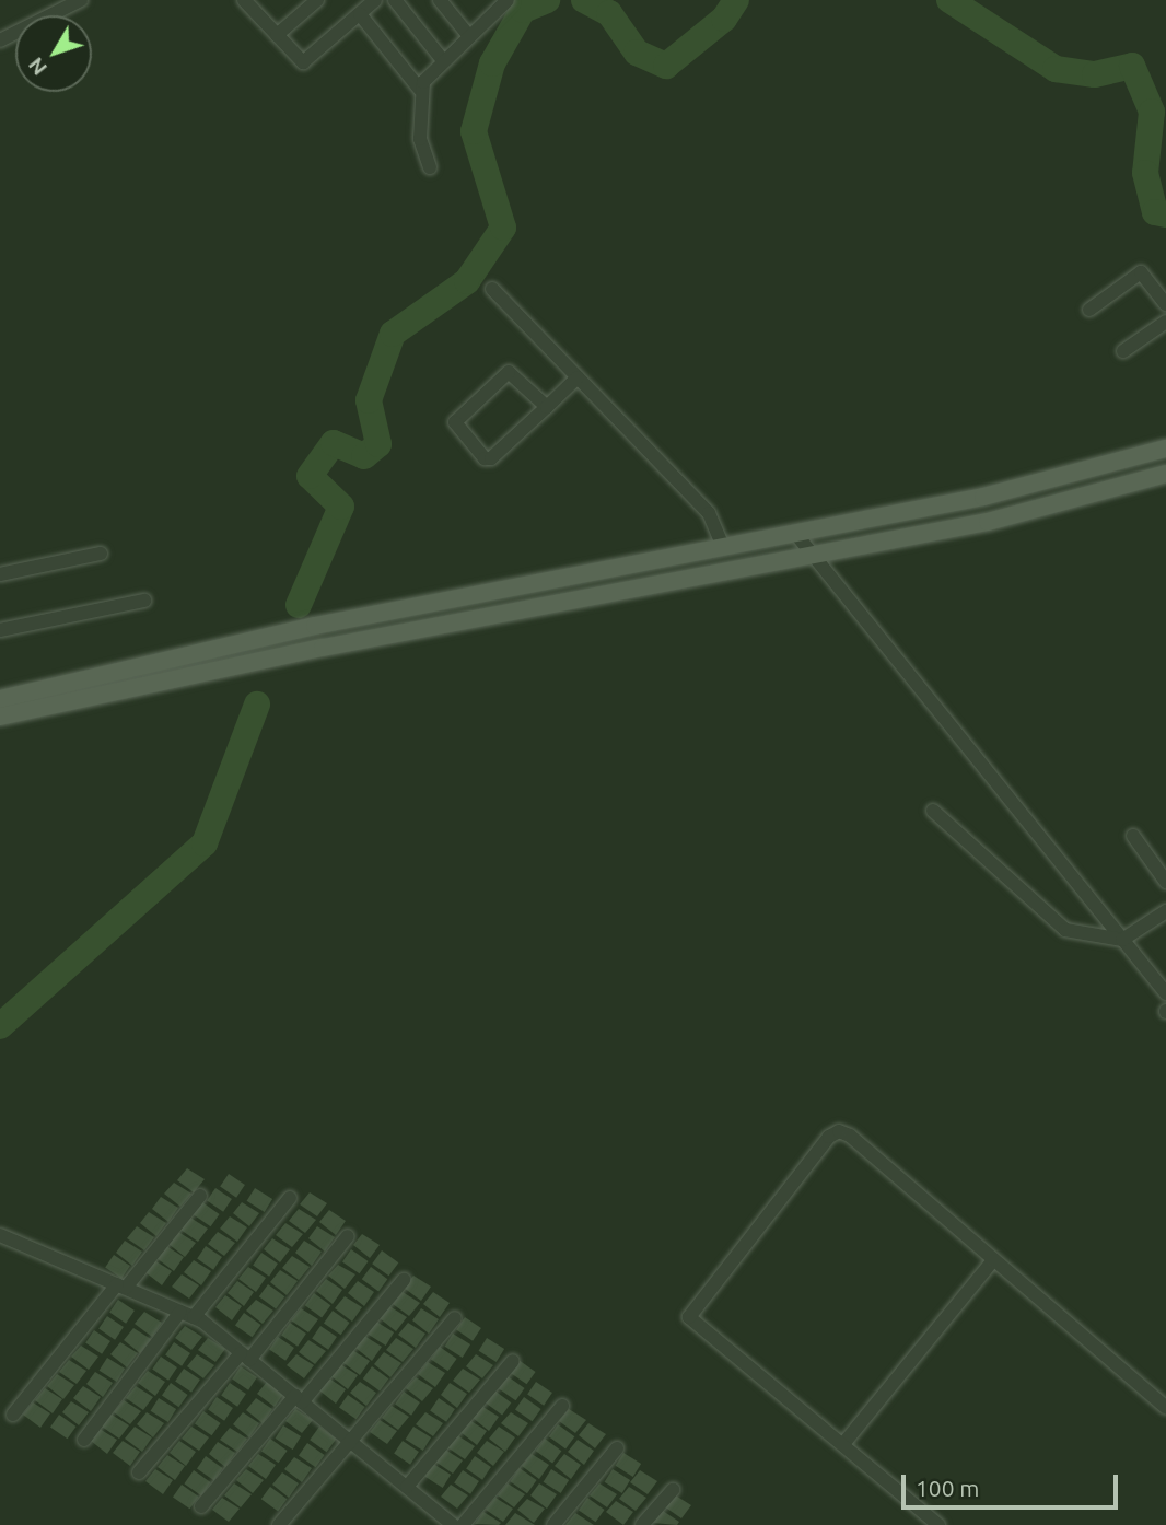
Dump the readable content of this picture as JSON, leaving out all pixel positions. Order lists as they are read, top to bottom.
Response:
{
  "scale_bar": "100 m",
  "north": "bottom left"
}
